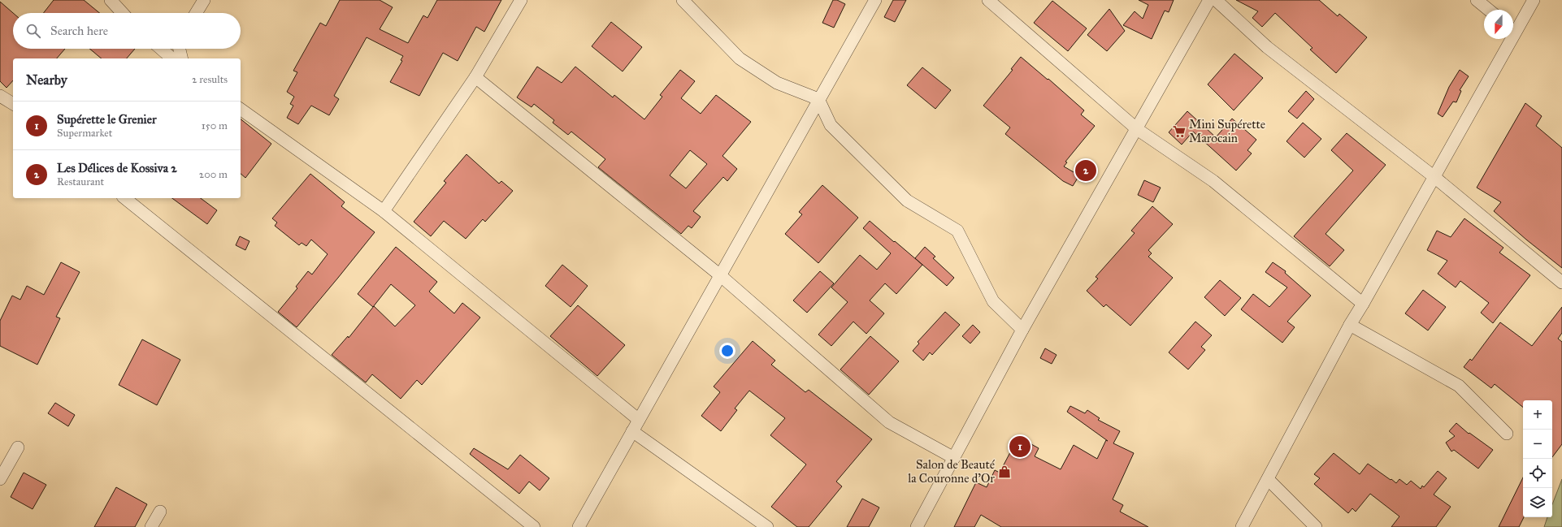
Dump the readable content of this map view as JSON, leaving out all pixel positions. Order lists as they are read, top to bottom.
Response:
{
  "places": {
    "supermarket": ["Mini Supérette Marocain"],
    "shop": ["Salon de Beauté la Couronne d'Or"]
  },
  "north": "bottom",
  "page": {
    "search": "Search here",
    "heading": ["Nearby", "2 results"],
    "list": [
      {
        "mark": "1",
        "name": "Supérette le Grenier",
        "note": "Supermarket",
        "value": "150 m"
      },
      {
        "mark": "2",
        "name": "Les Délices de Kossiva 2",
        "note": "Restaurant",
        "value": "200 m"
      }
    ],
    "pins": ["2", "1"],
    "map_buttons": ["+", "−"]
  }
}
